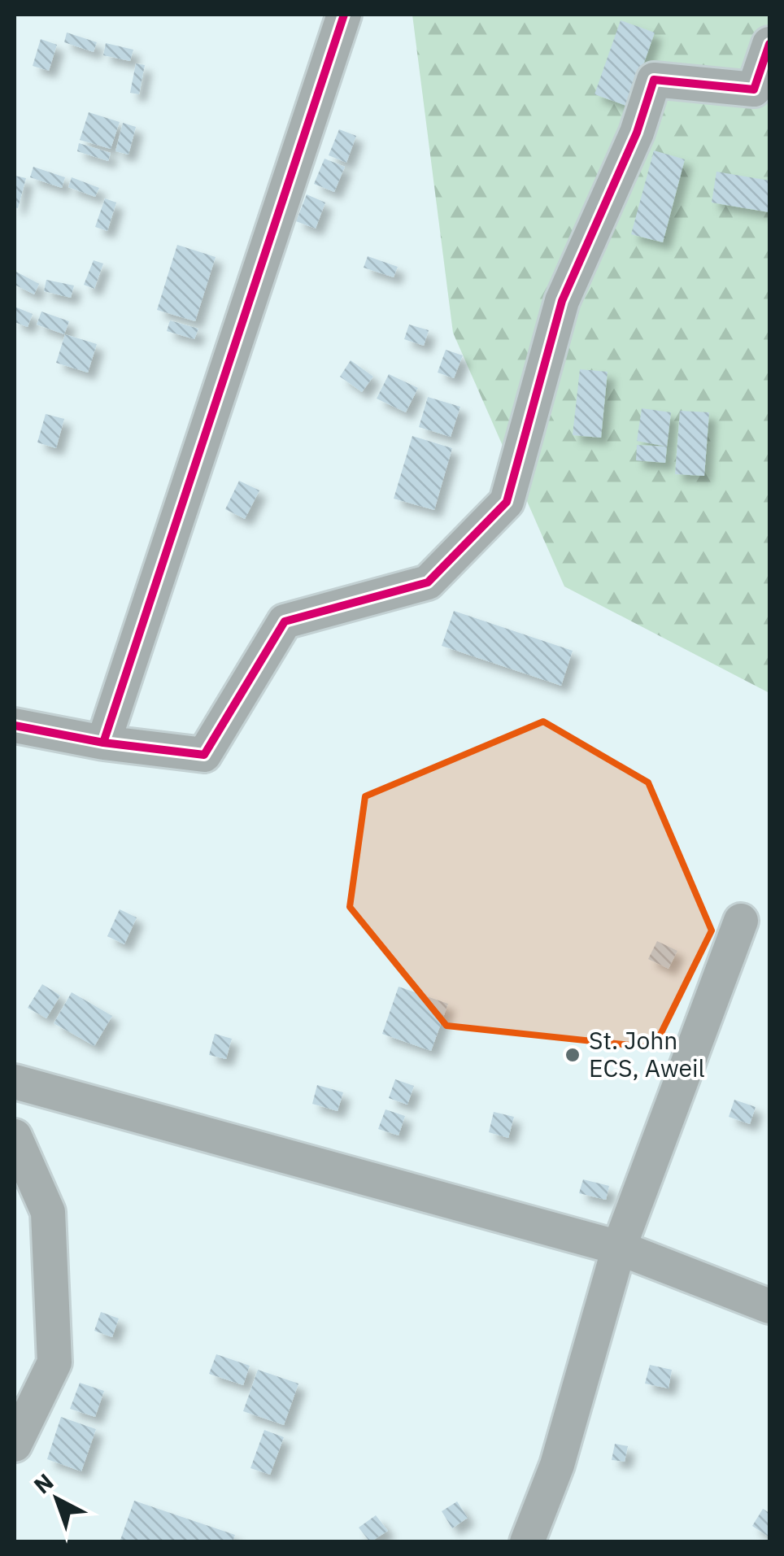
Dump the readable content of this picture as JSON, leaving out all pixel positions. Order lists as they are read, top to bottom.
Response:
{
  "places": ["St. John ECS, Aweil"],
  "north": "top left"
}
